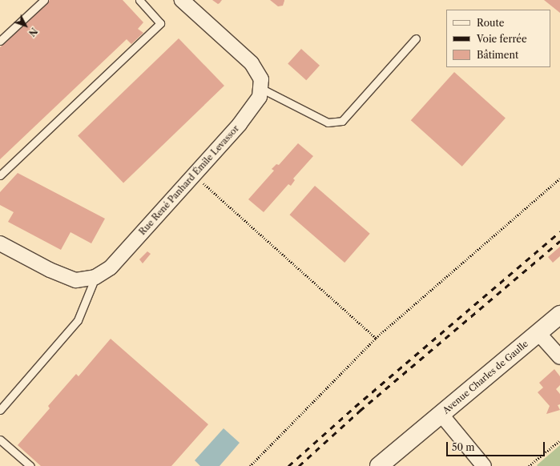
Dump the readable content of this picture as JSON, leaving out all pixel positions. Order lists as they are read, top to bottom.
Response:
{
  "streets": {
    "main road": ["Avenue Charles de Gaulle"],
    "street": ["Rue René Panhard Émile Levassor"]
  },
  "legend": ["Route", "Voie ferrée", "Bâtiment"],
  "scale_bar": "50 m",
  "north": "bottom right"
}
